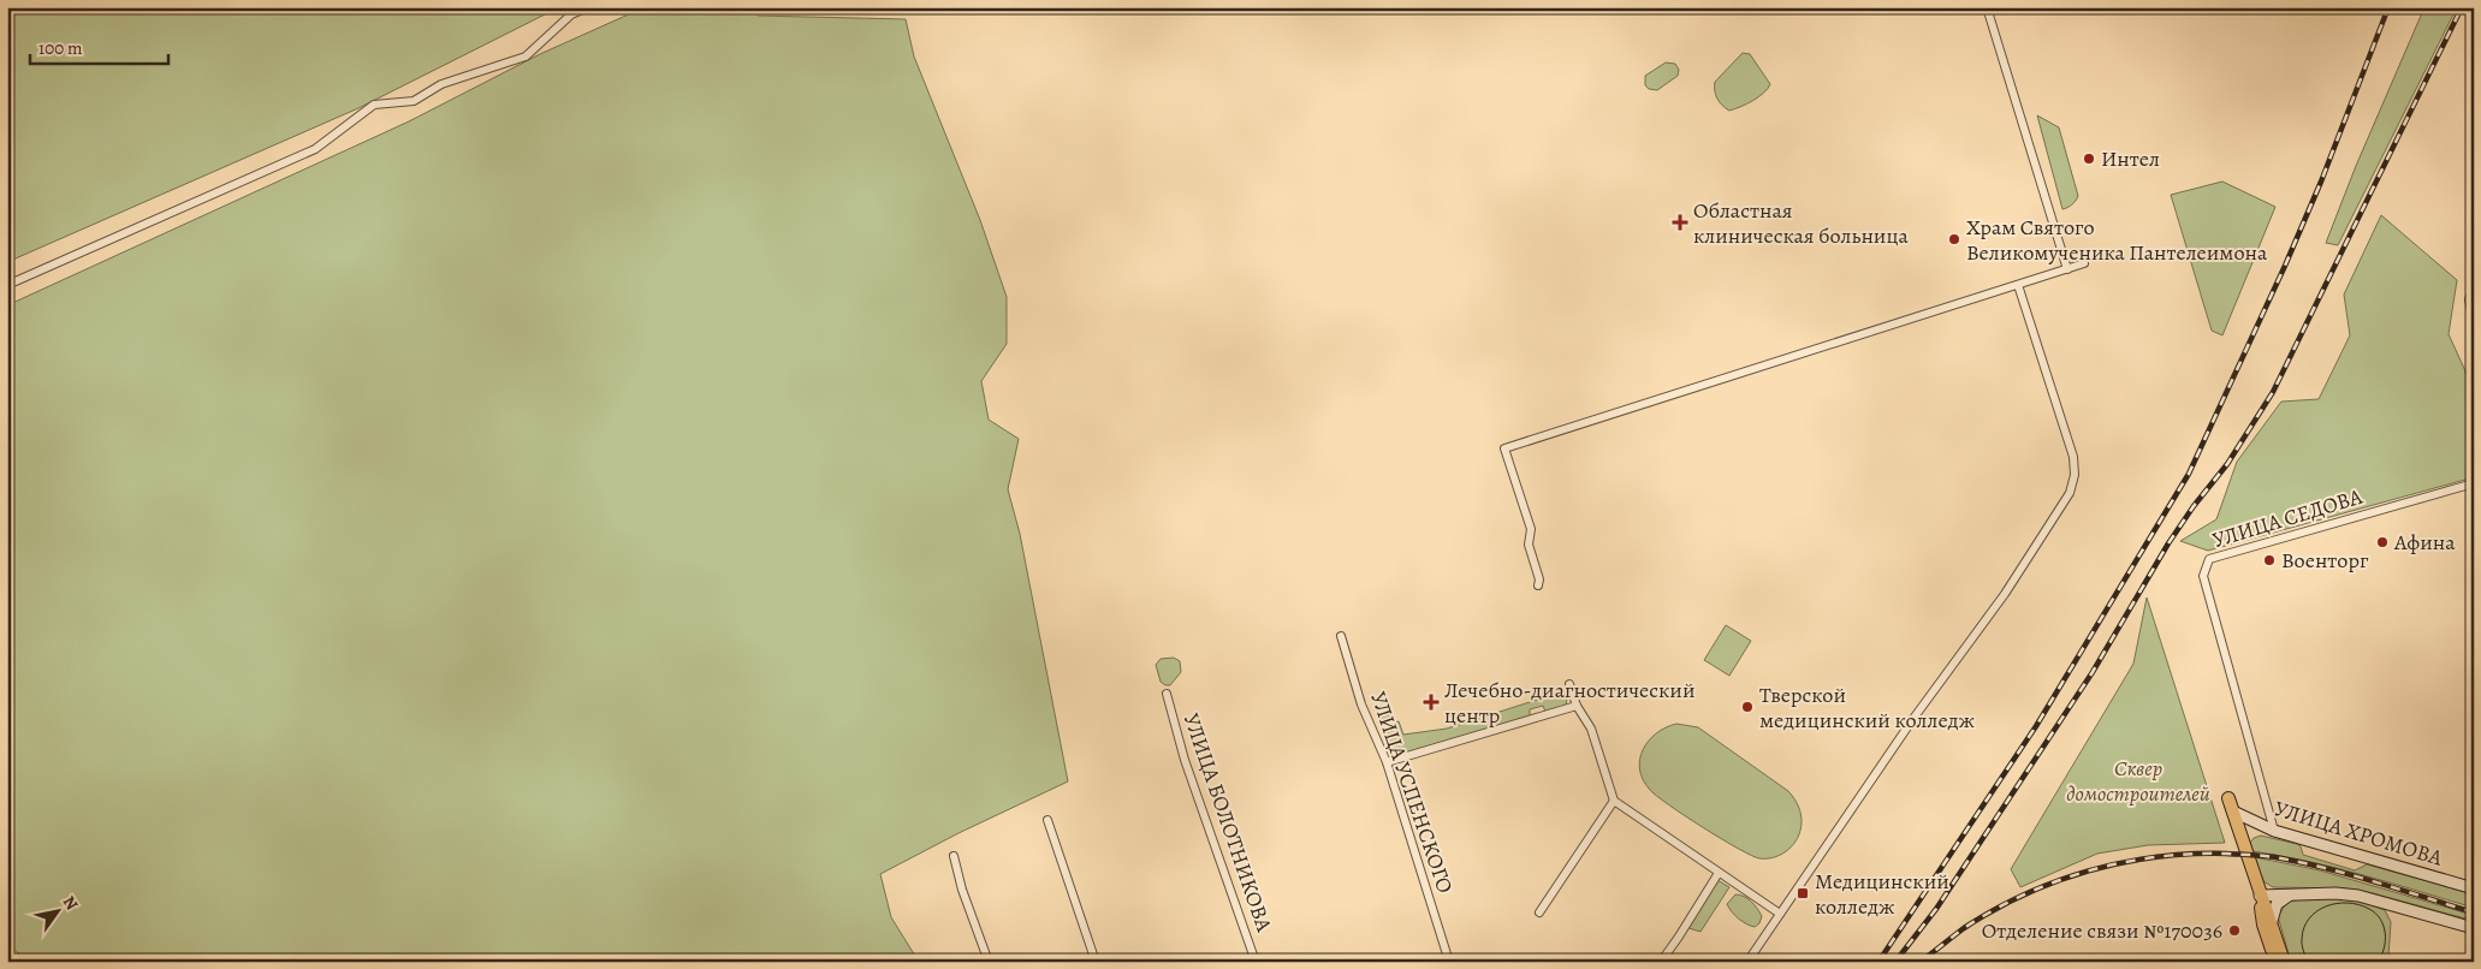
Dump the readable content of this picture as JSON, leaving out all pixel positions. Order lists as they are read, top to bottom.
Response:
{
  "streets": {
    "street": [
      "УЛИЦА СЕДОВА",
      "УЛИЦА УСПЕНСКОГО",
      "УЛИЦА БОЛОТНИКОВА",
      "УЛИЦА ХРОМОВА"
    ]
  },
  "crossings": [
    ["УЛИЦА СЕДОВА", "УЛИЦА ХРОМОВА"]
  ],
  "parks": ["Сквер домостроителей"],
  "places": {
    "other": [
      "Интел",
      "Храм Святого Великомученика Пантелеимона",
      "Афина",
      "Военторг",
      "Тверской медицинский колледж",
      "Отделение связи №170036"
    ],
    "health": ["Областная клиническая больница", "Лечебно-диагностический центр"],
    "transit": ["Медицинский колледж"]
  },
  "scale_bar": "100 m",
  "north": "top right"
}
